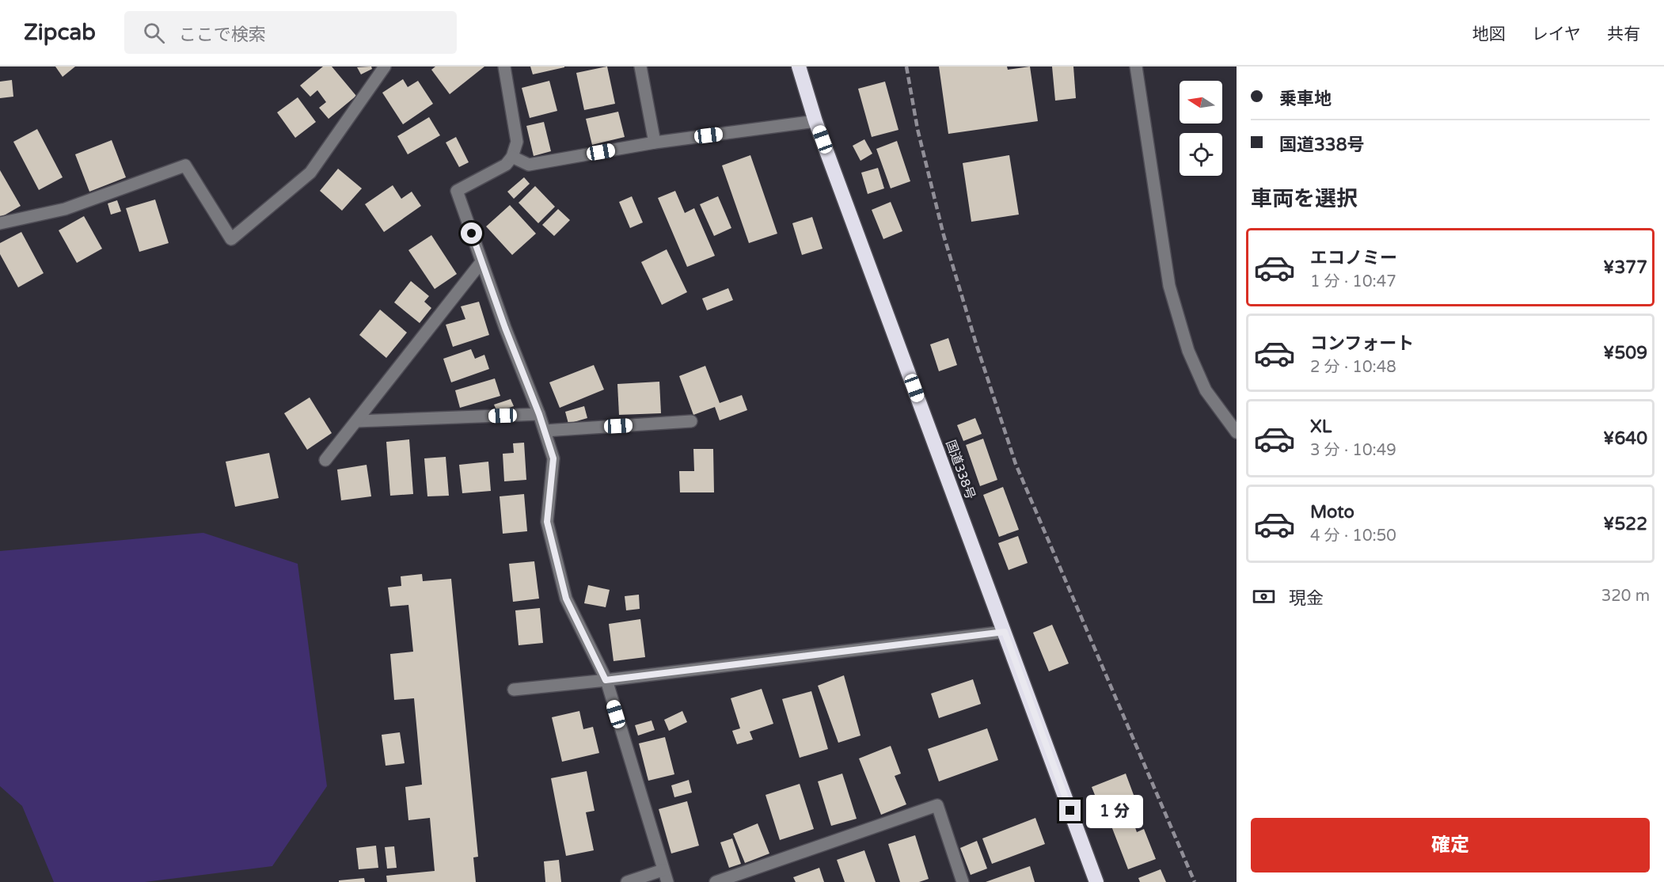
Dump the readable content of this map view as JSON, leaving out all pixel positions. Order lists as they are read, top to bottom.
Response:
{
  "streets": {
    "highway": ["国道338号"]
  },
  "north": "left",
  "page": {
    "header": "Zipcab",
    "search": "ここで検索",
    "nav": ["地図", "レイヤ", "共有"],
    "banner": ["乗車地", "国道338号"],
    "heading": "車両を選択",
    "list": [
      {
        "name": "エコノミー",
        "note": "1 分 · 10:47",
        "value": "¥377"
      },
      {
        "name": "コンフォート",
        "note": "2 分 · 10:48",
        "value": "¥509"
      },
      {
        "name": "XL",
        "note": "3 分 · 10:49",
        "value": "¥640"
      },
      {
        "name": "Moto",
        "note": "4 分 · 10:50",
        "value": "¥522"
      }
    ],
    "pay": ["現金", "320 m"],
    "bubble": "1 分",
    "buttons": "確定"
  }
}
